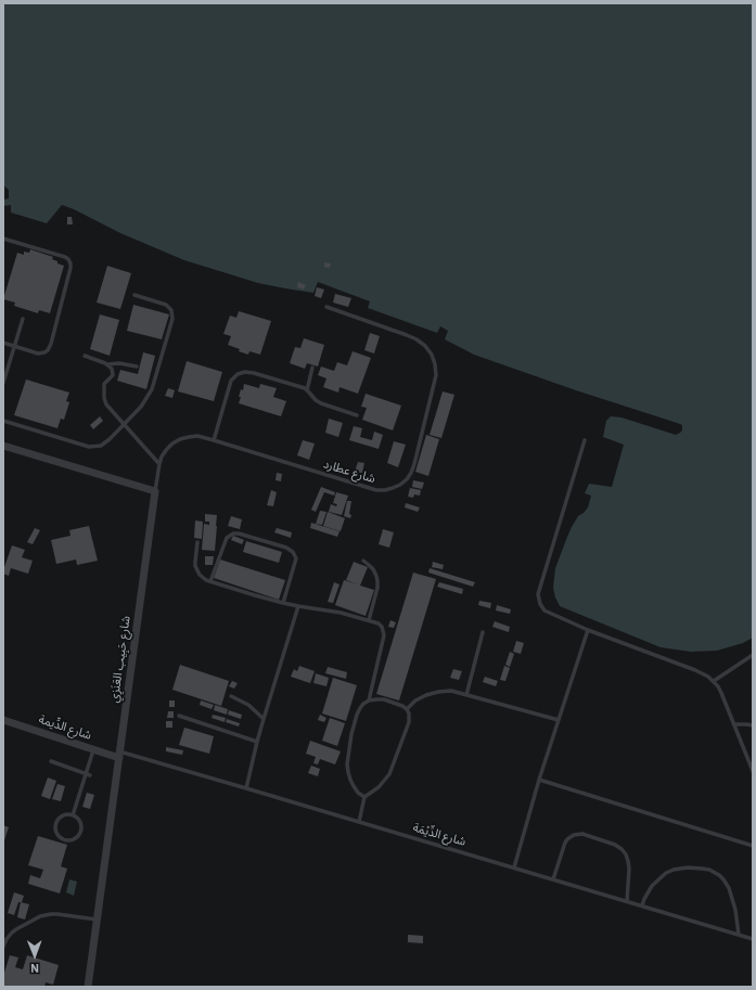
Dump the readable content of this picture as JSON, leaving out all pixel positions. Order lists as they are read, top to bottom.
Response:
{
  "streets": {
    "street": ["شارع حَبِيب العَنَزِي", "شارع الدِّيمة"],
    "lane": ["شارع عطارد", "شارع الدِّيْمَة"]
  },
  "crossings": [
    ["شارع عطارد", "شارع حَبِيب العَنَزِي"],
    ["شارع حَبِيب العَنَزِي", "شارع الدِّيمة"],
    ["شارع حَبِيب العَنَزِي", "شارع الدِّيْمَة"],
    ["شارع الدِّيمة", "شارع الدِّيْمَة"]
  ],
  "north": "bottom"
}
